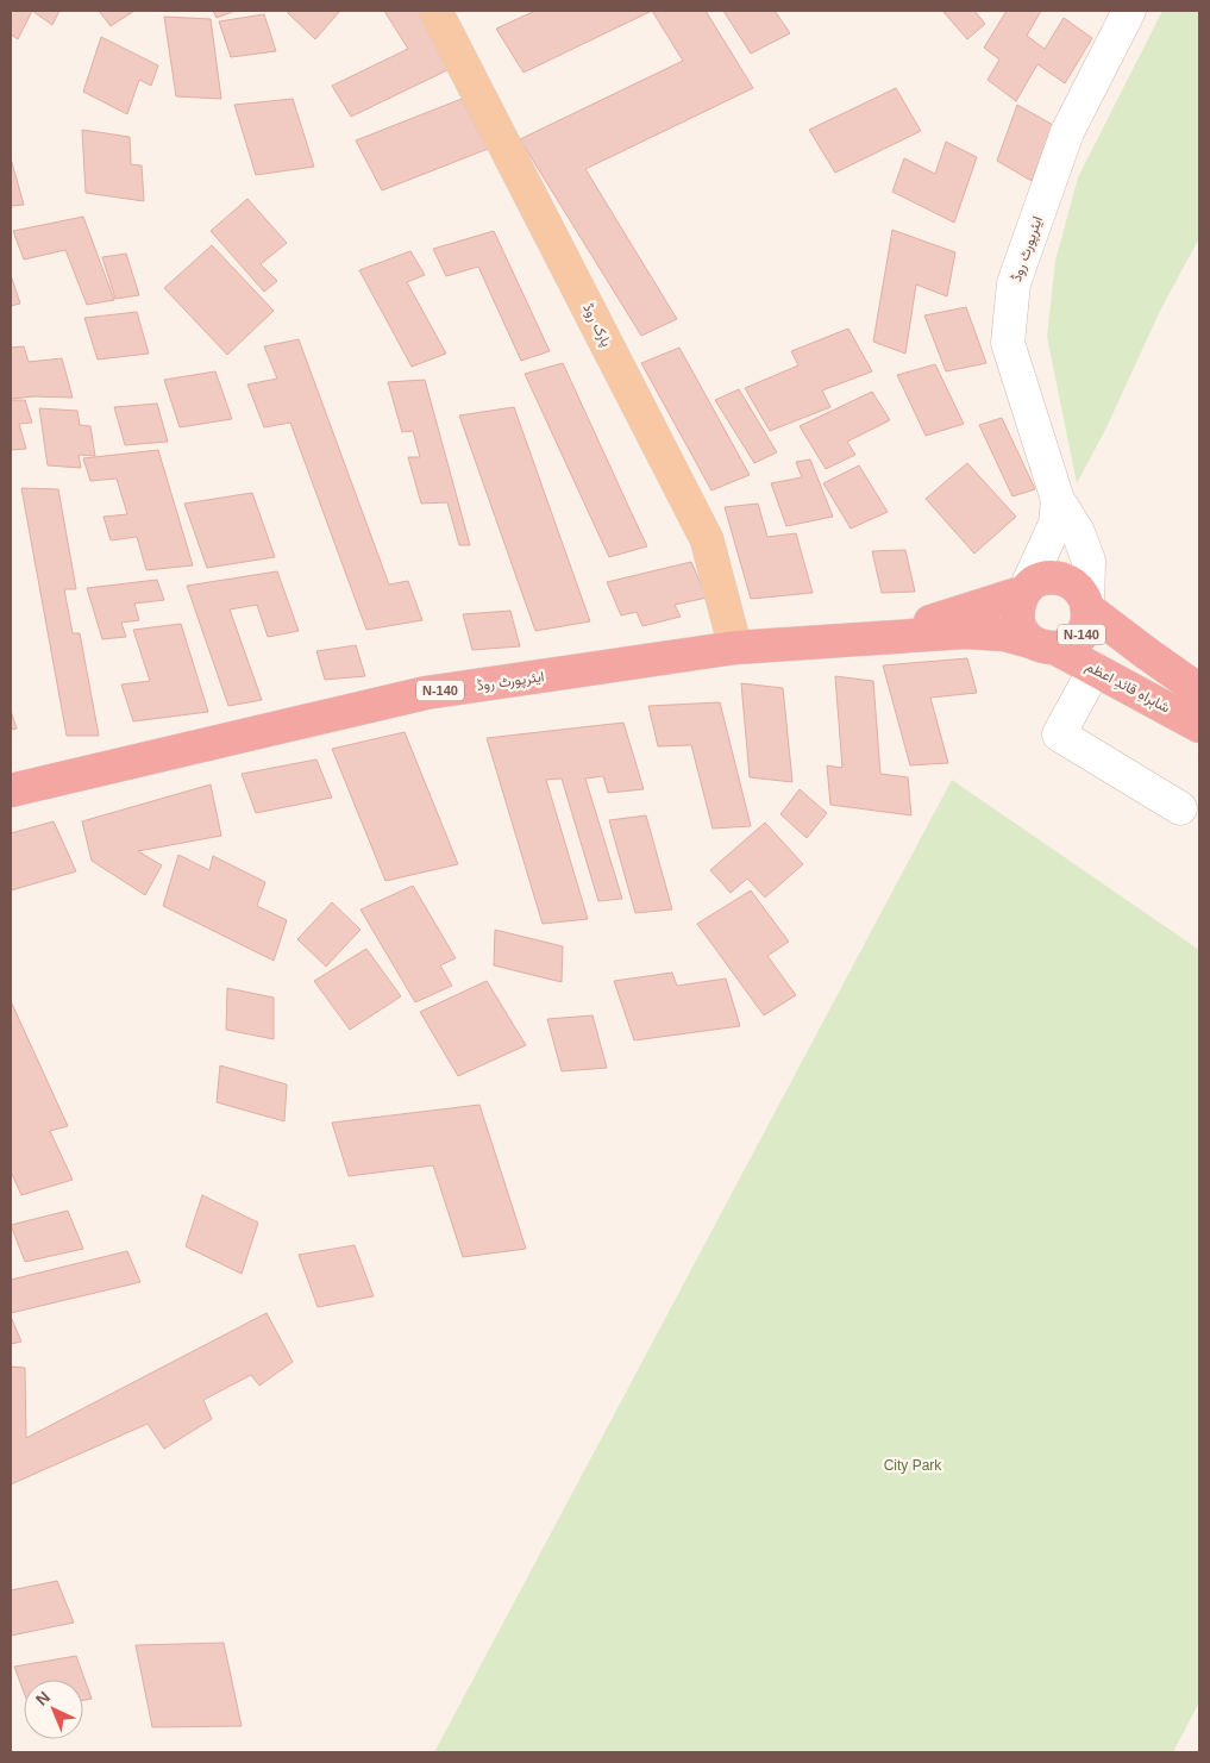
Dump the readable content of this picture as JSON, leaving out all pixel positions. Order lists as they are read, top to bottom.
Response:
{
  "streets": {
    "highway": ["ایئرپورٹ روڈ", "N-140", "شاہراہِ قائدِ اعظم"],
    "main road": ["پارک روڈ"]
  },
  "crossings": [
    ["ایئرپورٹ روڈ", "پارک روڈ"],
    ["ایئرپورٹ روڈ", "N-140"],
    ["ایئرپورٹ روڈ", "شاہراہِ قائدِ اعظم"],
    ["N-140", "شاہراہِ قائدِ اعظم"]
  ],
  "parks": ["City Park"],
  "north": "top left"
}
